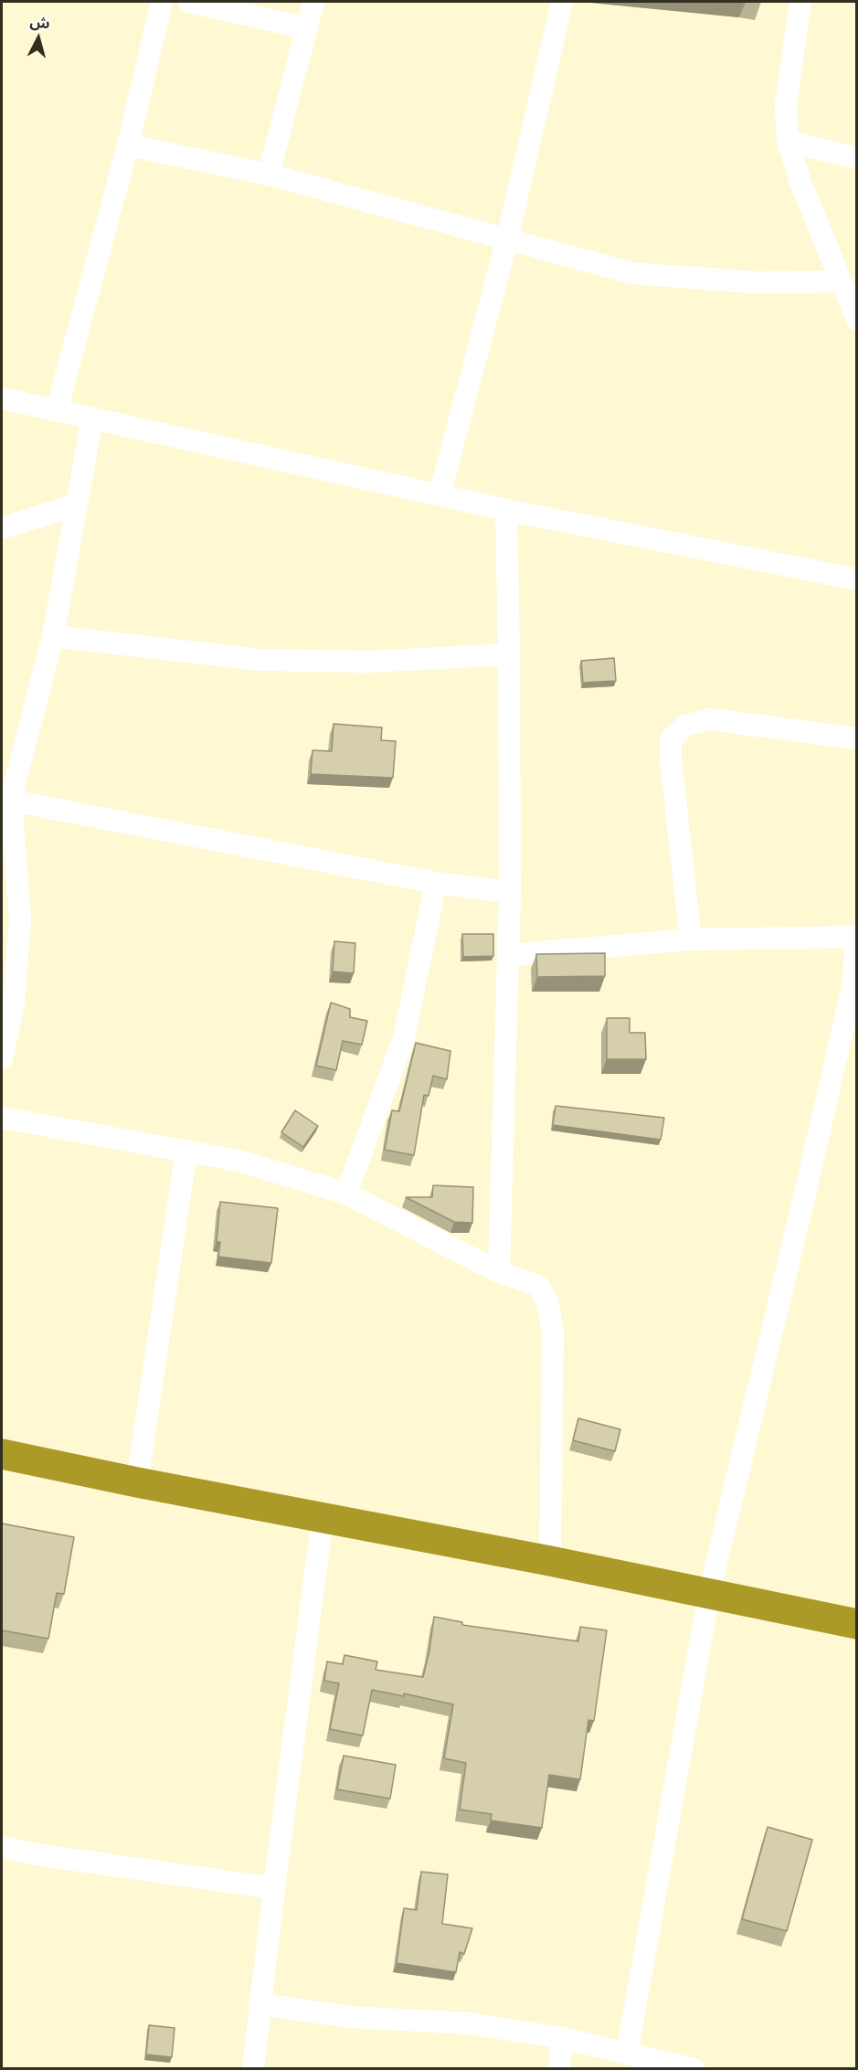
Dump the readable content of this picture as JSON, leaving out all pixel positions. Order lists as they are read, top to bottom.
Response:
{
  "north": "top"
}
